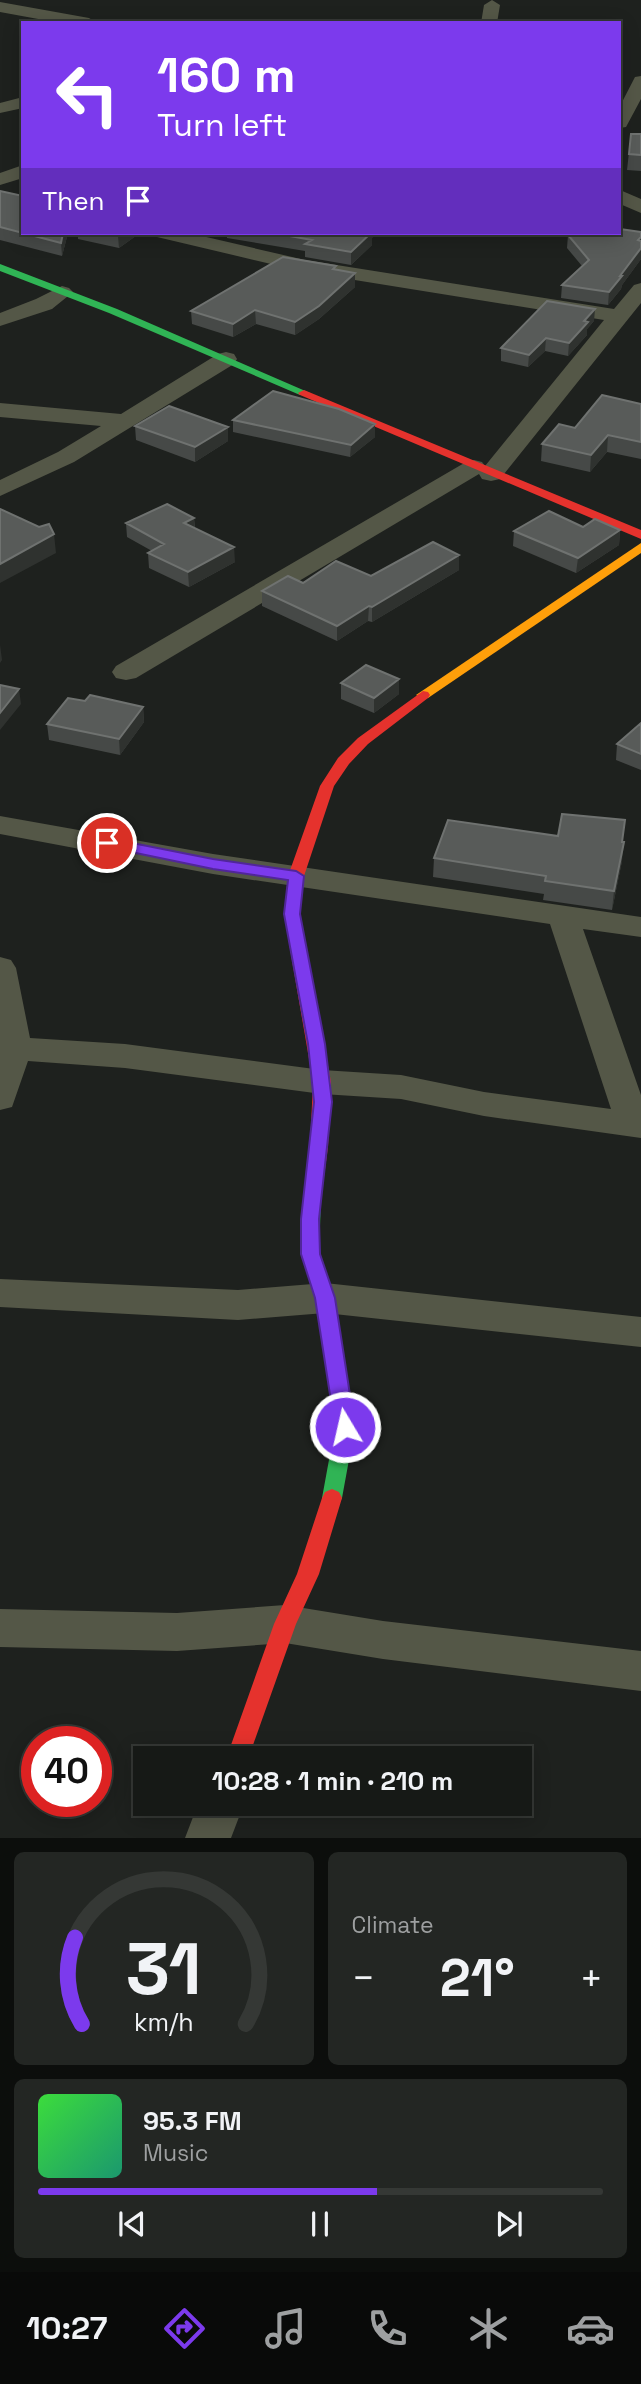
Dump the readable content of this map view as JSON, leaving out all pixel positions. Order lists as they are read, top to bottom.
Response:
{
  "page": {
    "turn": ["160 m", "Turn left"],
    "then": "Then",
    "limit": "40",
    "trip": "10:28 · 1 min · 210 m",
    "tile": "Climate",
    "heat": ["−", "21°", "+"],
    "song": ["95.3 FM", "Music"],
    "tabs": "10:27",
    "gauge": ["31", "km/h"]
  }
}
